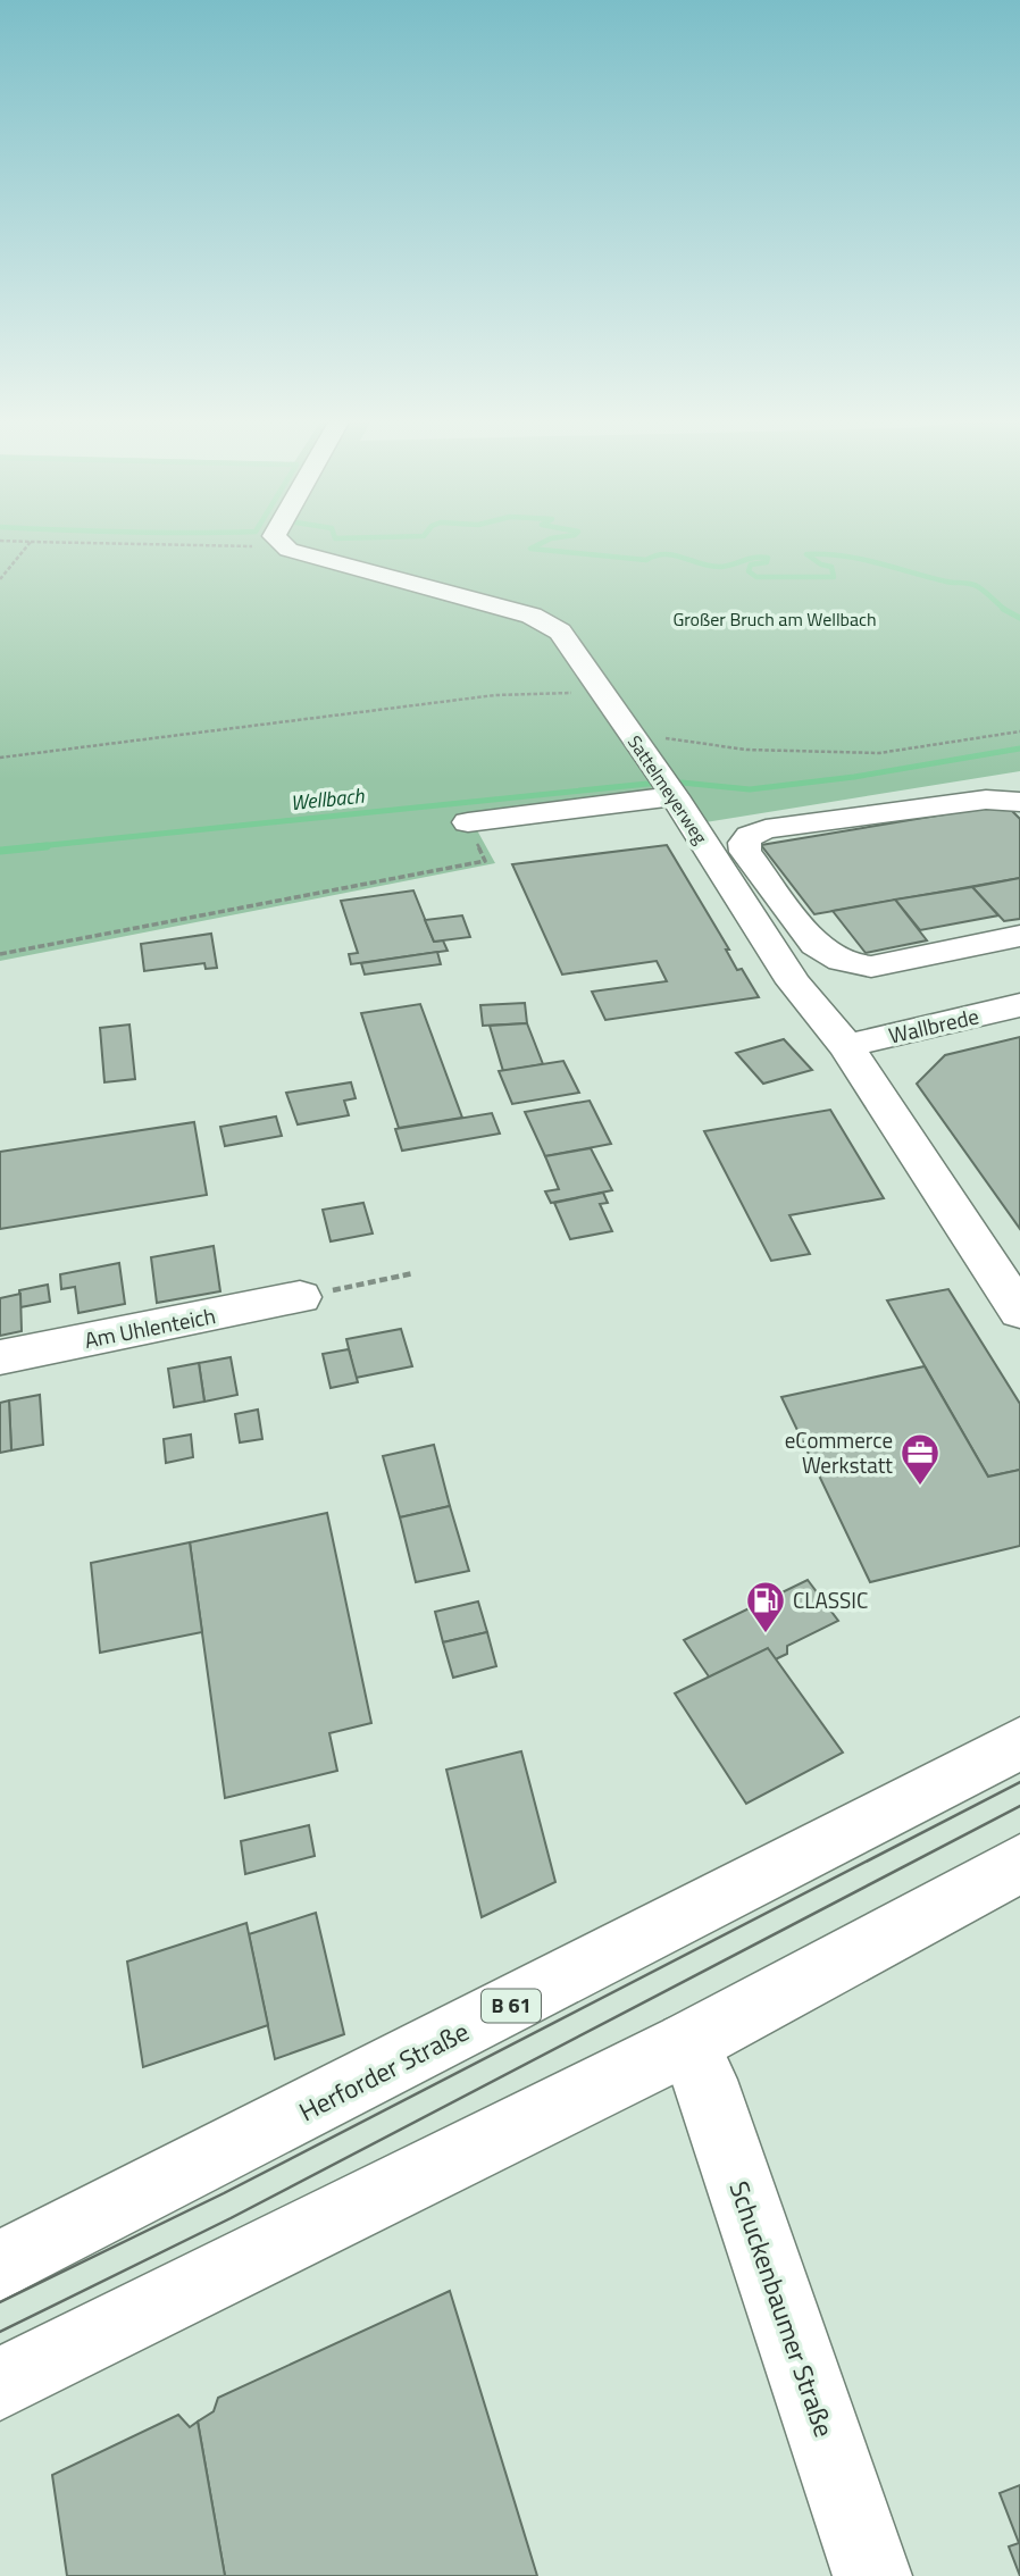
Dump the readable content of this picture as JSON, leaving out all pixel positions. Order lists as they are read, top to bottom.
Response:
{
  "streets": {
    "street": [
      "Sattelmeyerweg",
      "Wallbrede",
      "Am Uhlenteich",
      "B 61",
      "Herforder Straße",
      "Schuckenbaumer Straße"
    ]
  },
  "crossings": [
    ["Sattelmeyerweg", "Wallbrede"]
  ],
  "water": ["Wellbach"],
  "parks": ["Großer Bruch am Wellbach"],
  "places": {
    "office": ["eCommerce Werkstatt"],
    "fuel station": ["CLASSIC"]
  }
}
